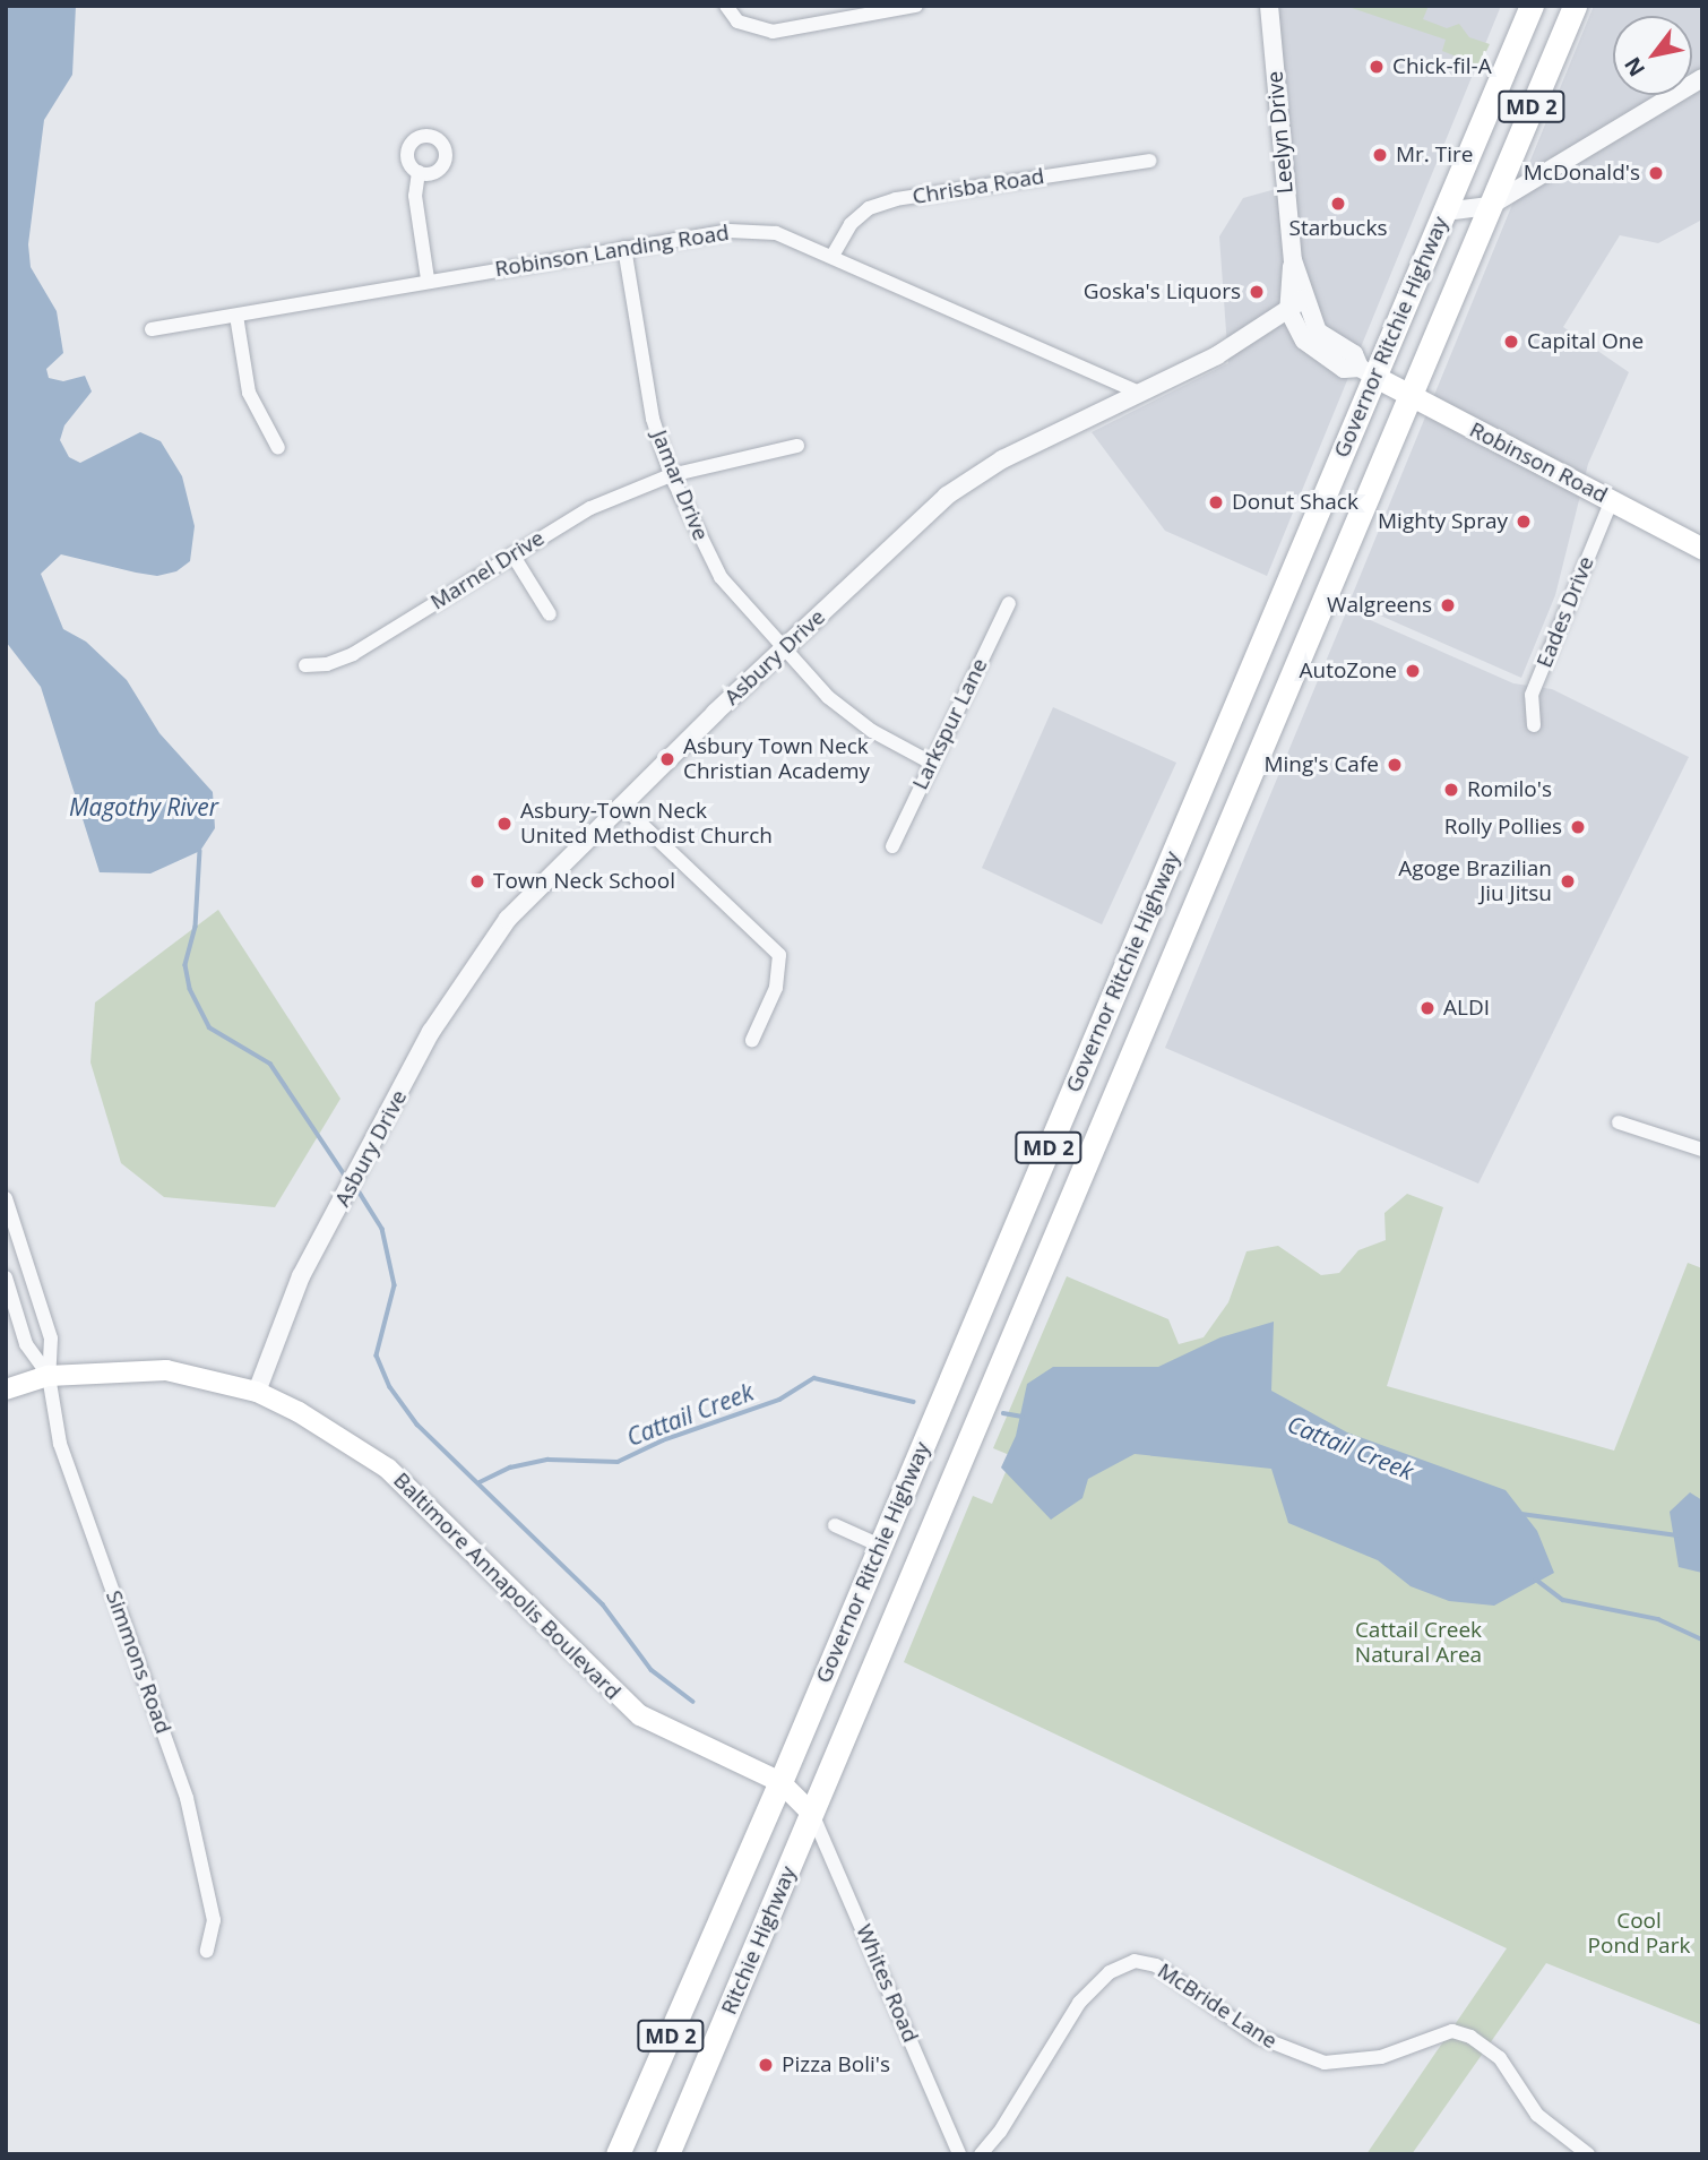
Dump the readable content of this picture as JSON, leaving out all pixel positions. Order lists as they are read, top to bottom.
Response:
{
  "streets": {
    "highway": ["MD 2", "Governor Ritchie Highway", "Ritchie Highway"],
    "main road": ["Robinson Road", "Baltimore Annapolis Boulevard"],
    "street": [
      "Leelyn Drive",
      "Chrisba Road",
      "Robinson Landing Road",
      "Jamar Drive",
      "Marnel Drive",
      "Eades Drive",
      "Asbury Drive",
      "Larkspur Lane",
      "Simmons Road",
      "Whites Road",
      "McBride Lane"
    ]
  },
  "crossings": [
    ["Leelyn Drive", "Governor Ritchie Highway"],
    ["Leelyn Drive", "Robinson Road"],
    ["Leelyn Drive", "Asbury Drive"],
    ["Chrisba Road", "Robinson Landing Road"],
    ["Robinson Landing Road", "Jamar Drive"],
    ["Robinson Landing Road", "Asbury Drive"],
    ["Governor Ritchie Highway", "Robinson Road"],
    ["Governor Ritchie Highway", "Baltimore Annapolis Boulevard"],
    ["Governor Ritchie Highway", "Ritchie Highway"],
    ["Governor Ritchie Highway", "Whites Road"],
    ["Robinson Road", "Eades Drive"],
    ["Jamar Drive", "Marnel Drive"],
    ["Jamar Drive", "Asbury Drive"],
    ["Jamar Drive", "Larkspur Lane"],
    ["Asbury Drive", "Baltimore Annapolis Boulevard"],
    ["Baltimore Annapolis Boulevard", "Simmons Road"],
    ["Baltimore Annapolis Boulevard", "Ritchie Highway"],
    ["Baltimore Annapolis Boulevard", "Whites Road"],
    ["Ritchie Highway", "Whites Road"]
  ],
  "water": ["Magothy River", "Cattail Creek"],
  "parks": ["Cattail Creek Natural Area", "Cool Pond Park"],
  "places": [
    "Chick-fil-A",
    "Mr. Tire",
    "McDonald's",
    "Starbucks",
    "Goska's Liquors",
    "Capital One",
    "Donut Shack",
    "Mighty Spray",
    "Walgreens",
    "AutoZone",
    "Asbury Town Neck Christian Academy",
    "Ming's Cafe",
    "Romilo's",
    "Asbury-Town Neck United Methodist Church",
    "Rolly Pollies",
    "Town Neck School",
    "Agoge Brazilian Jiu Jitsu",
    "ALDI",
    "Pizza Boli's"
  ],
  "north": "bottom left"
}
